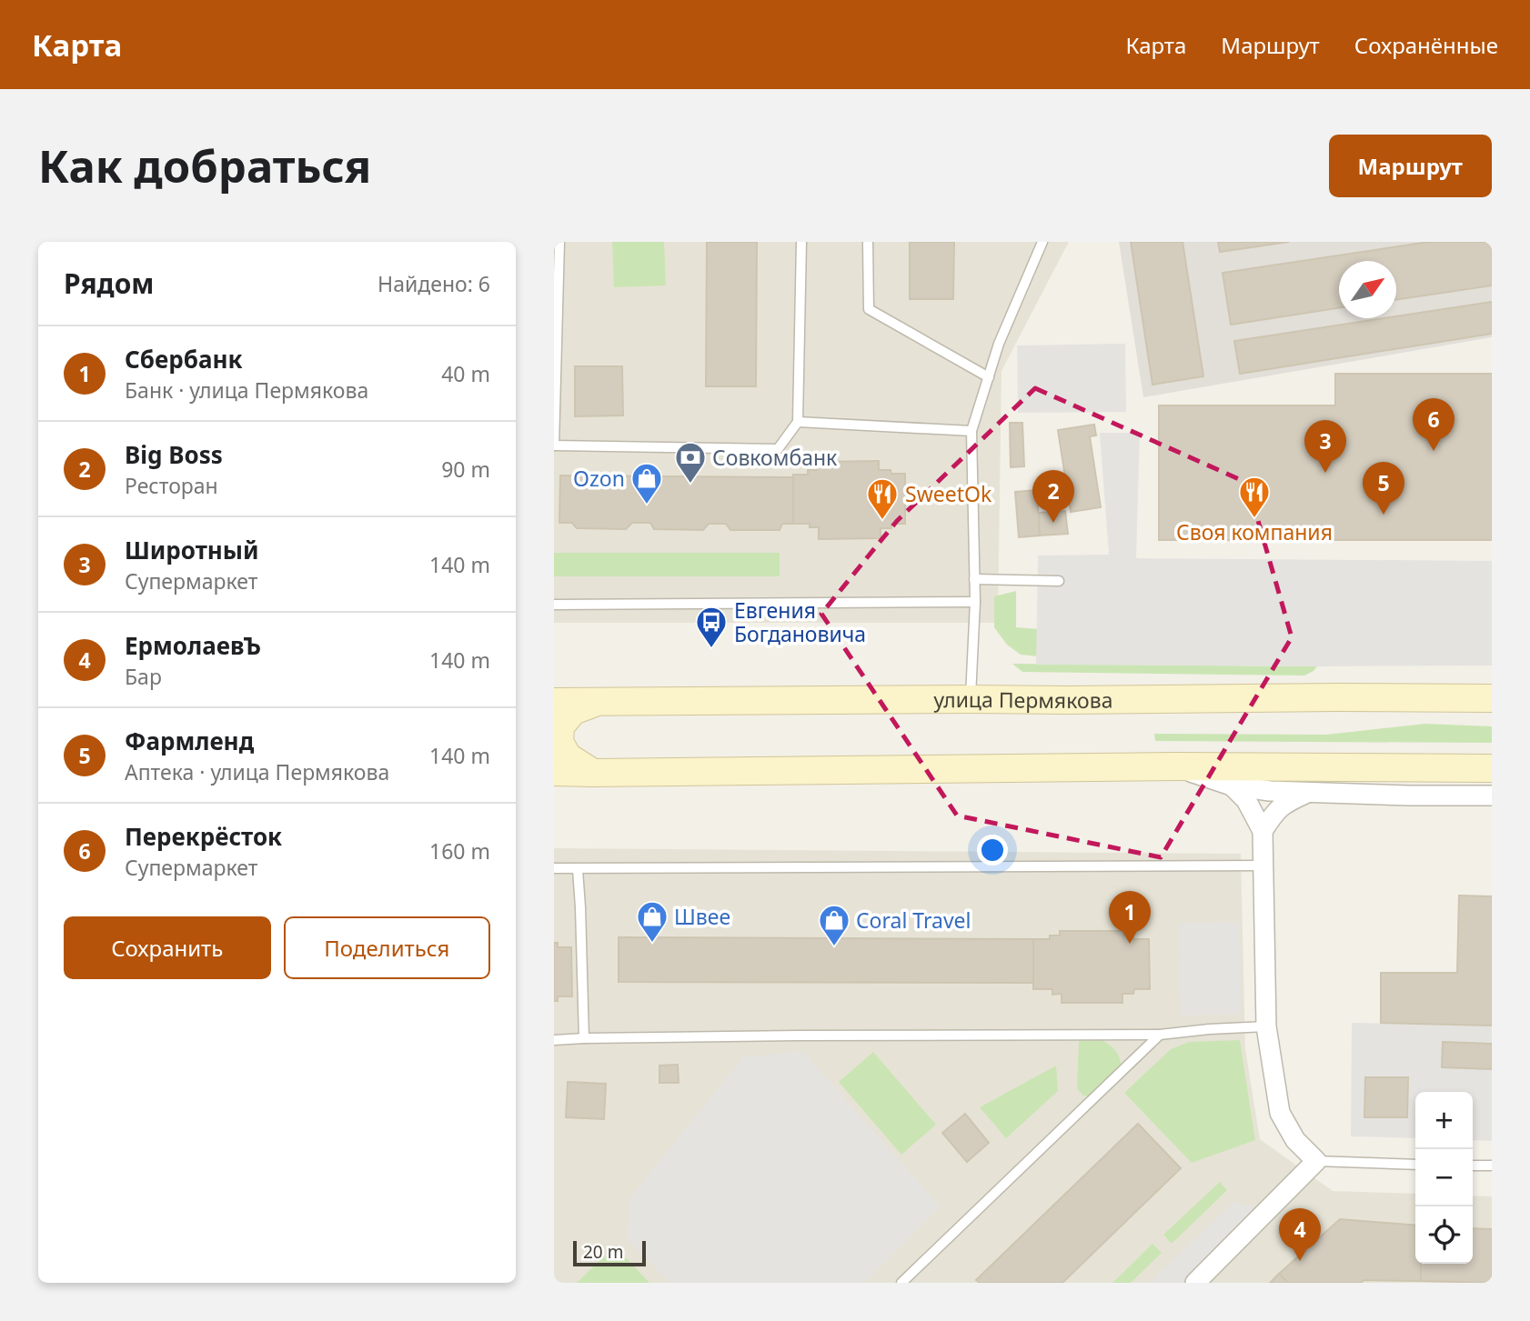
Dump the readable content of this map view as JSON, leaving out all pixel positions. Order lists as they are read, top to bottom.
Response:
{
  "streets": {
    "main road": ["улица Пермякова"]
  },
  "places": {
    "bank": ["Совкомбанк"],
    "shop": ["Ozon", "Швее", "Coral Travel"],
    "restaurant": ["Своя компания", "SweetOk"],
    "bus stop": ["Евгения Богдановича"]
  },
  "scale_bar": "20 m",
  "north": "top right",
  "page": {
    "header": "Карта",
    "nav": ["Карта", "Маршрут", "Сохранённые"],
    "buttons": [
      "Маршрут",
      ["Сохранить", "Поделиться"]
    ],
    "title": "Как добраться",
    "heading": ["Рядом", "Найдено: 6"],
    "list": [
      {
        "mark": "1",
        "name": "Сбербанк",
        "note": "Банк · улица Пермякова",
        "value": "40 m"
      },
      {
        "mark": "2",
        "name": "Big Boss",
        "note": "Ресторан",
        "value": "90 m"
      },
      {
        "mark": "3",
        "name": "Широтный",
        "note": "Супермаркет",
        "value": "140 m"
      },
      {
        "mark": "4",
        "name": "ЕрмолаевЪ",
        "note": "Бар",
        "value": "140 m"
      },
      {
        "mark": "5",
        "name": "Фармленд",
        "note": "Аптека · улица Пермякова",
        "value": "140 m"
      },
      {
        "mark": "6",
        "name": "Перекрёсток",
        "note": "Супермаркет",
        "value": "160 m"
      }
    ],
    "pins": [
      "6",
      "3",
      "5",
      "2",
      "1",
      "4"
    ],
    "map_buttons": ["+", "−"],
    "scale": "20 m"
  }
}
